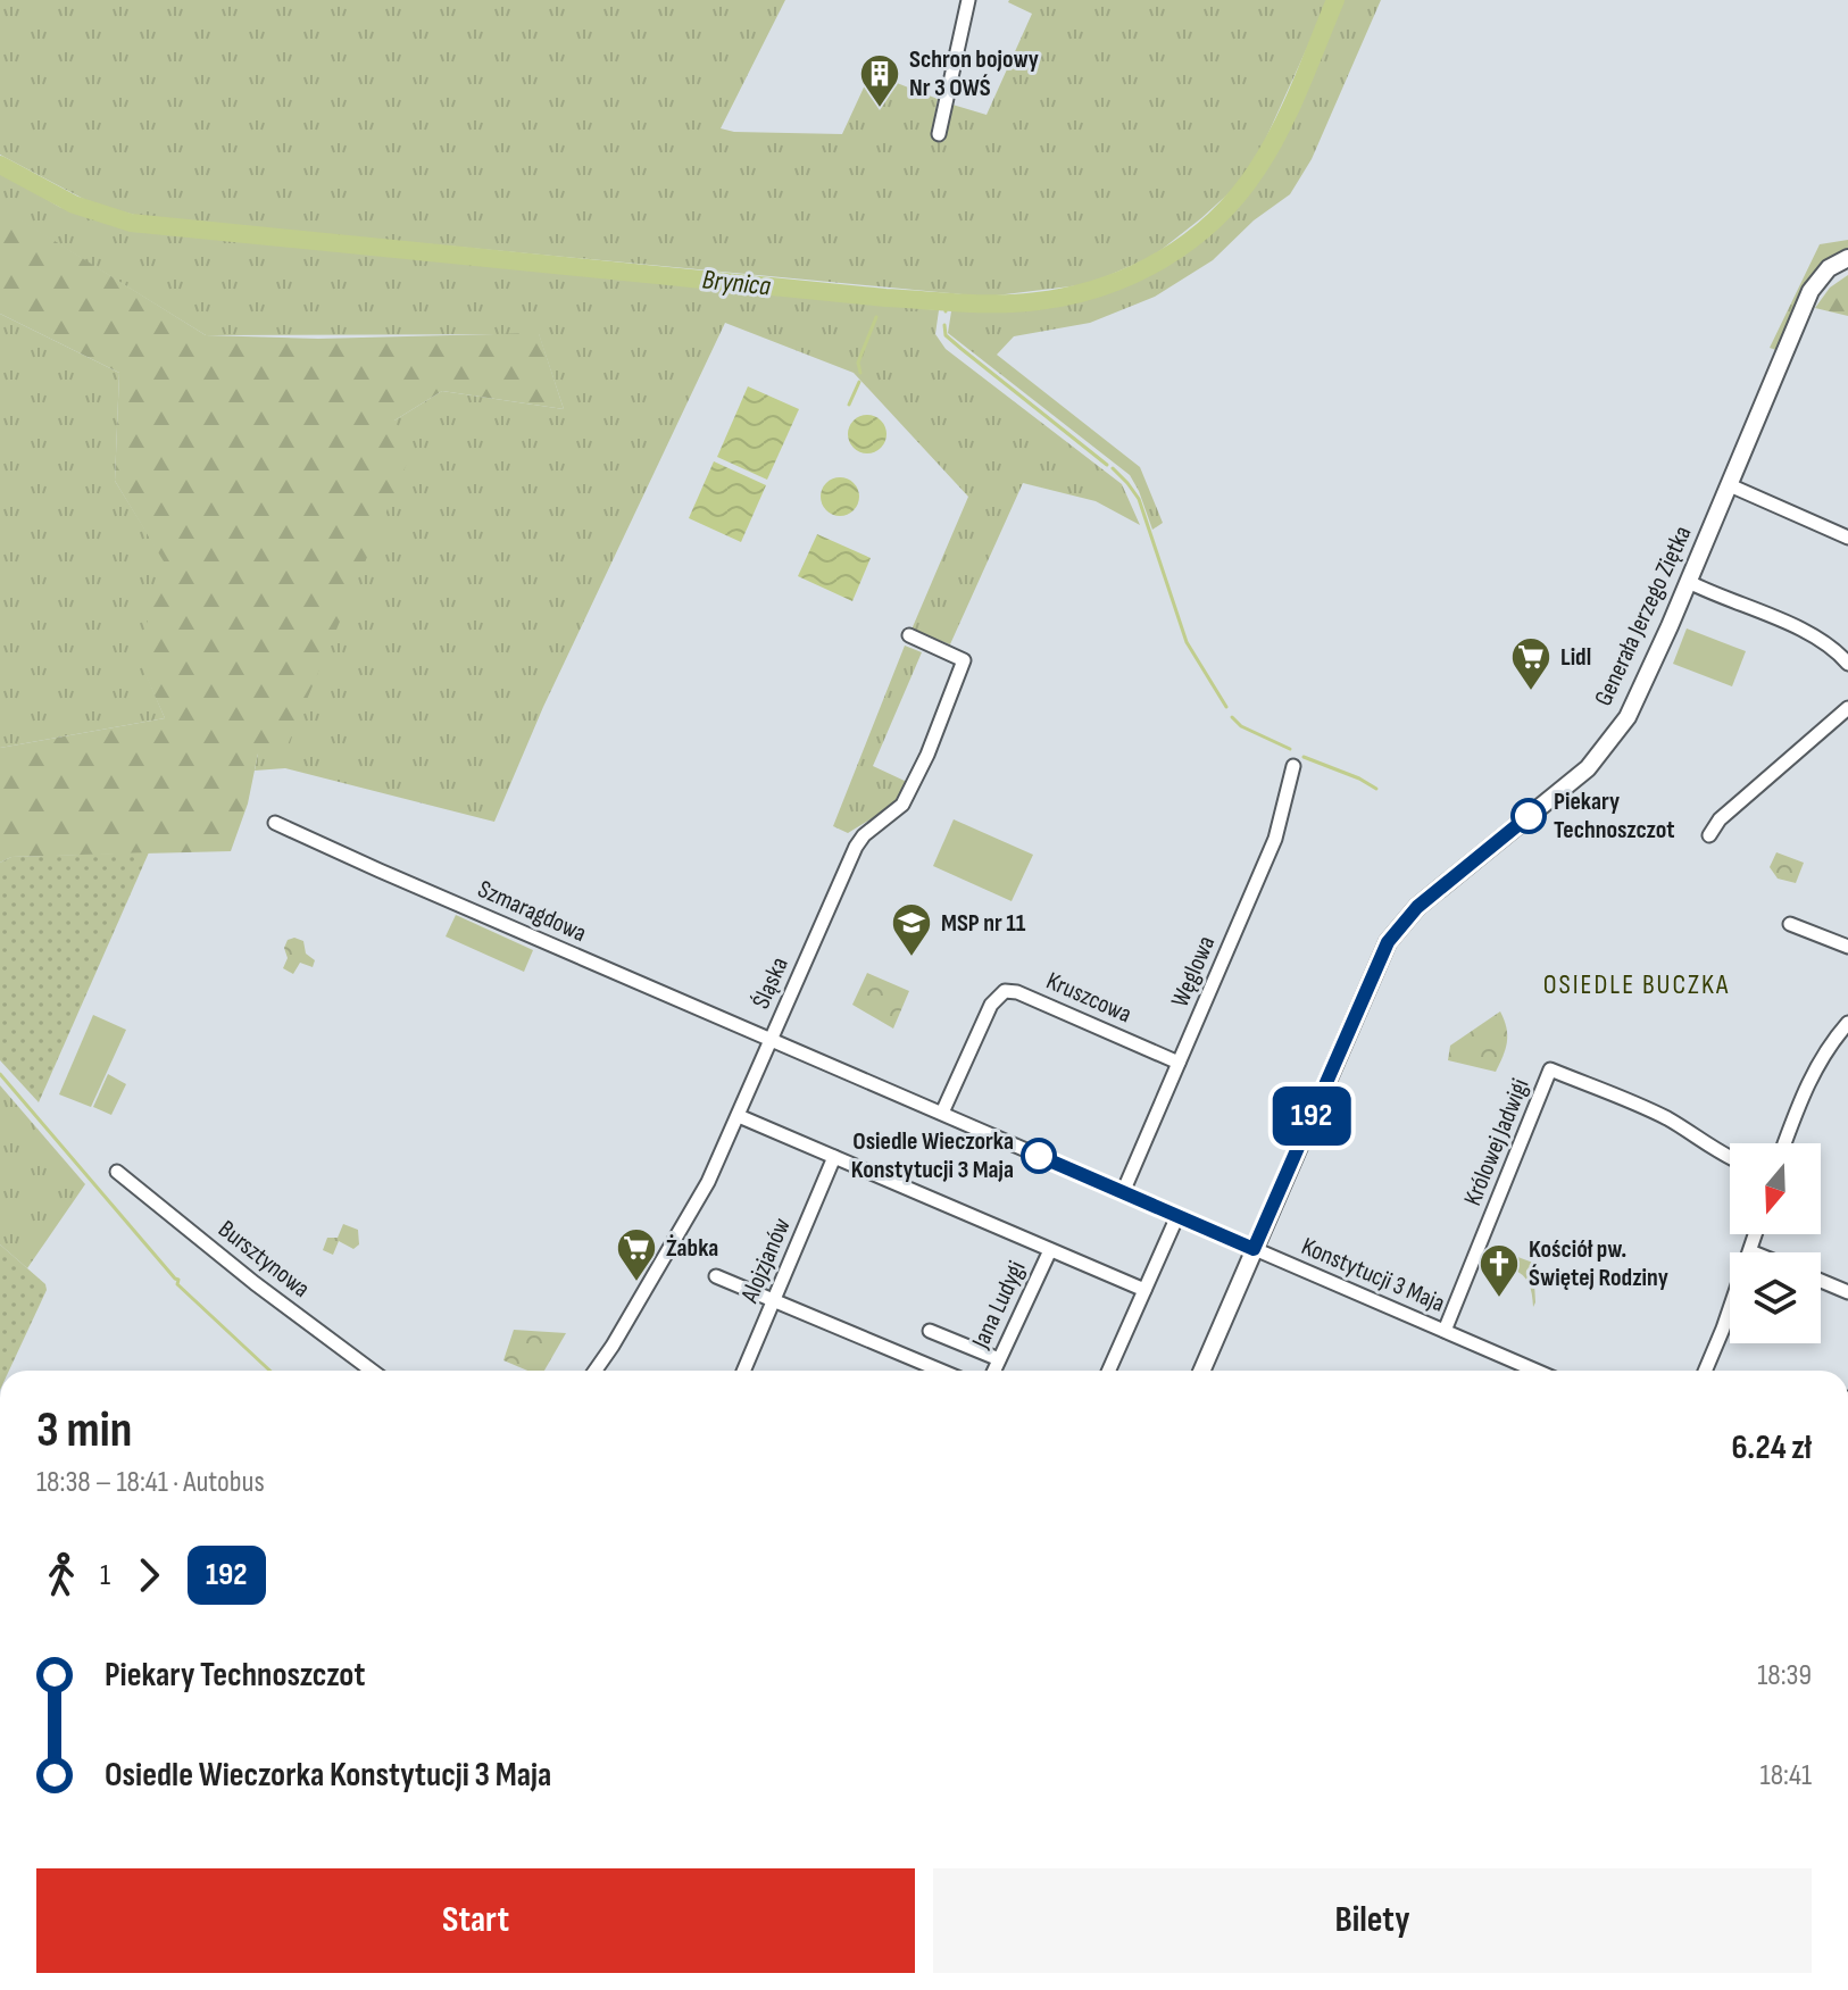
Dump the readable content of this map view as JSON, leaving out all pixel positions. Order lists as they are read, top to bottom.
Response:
{
  "streets": {
    "street": [
      "Generała Jerzego Ziętka",
      "Szmaragdowa",
      "Węglowa",
      "Śląska",
      "Kruszcowa",
      "Królowej Jadwigi",
      "Bursztynowa",
      "Alojzjanów",
      "Konstytucji 3 Maja",
      "Jana Ludygi"
    ]
  },
  "crossings": [
    ["Generała Jerzego Ziętka", "Konstytucji 3 Maja"],
    ["Szmaragdowa", "Śląska"],
    ["Szmaragdowa", "Konstytucji 3 Maja"],
    ["Węglowa", "Kruszcowa"],
    ["Węglowa", "Konstytucji 3 Maja"],
    ["Śląska", "Konstytucji 3 Maja"],
    ["Kruszcowa", "Konstytucji 3 Maja"],
    ["Królowej Jadwigi", "Konstytucji 3 Maja"]
  ],
  "districts": ["OSIEDLE BUCZKA"],
  "water": ["Brynica"],
  "places": {
    "building": ["Schron bojowy Nr 3 OWŚ"],
    "supermarket": ["Lidl", "Żabka"],
    "other": ["Piekary Technoszczot", "Osiedle Wieczorka Konstytucji 3 Maja"],
    "school or university": ["MSP nr 11"],
    "church": ["Kościół pw. Świętej Rodziny"]
  },
  "lines": ["bus line 192"],
  "north": "bottom",
  "page": {
    "on_map": "192",
    "heading": ["3 min", "18:38 – 18:41 · Autobus", "6.24 zł"],
    "legs": ["1", "192"],
    "list": [
      {
        "name": "Piekary Technoszczot",
        "value": "18:39"
      },
      {
        "name": "Osiedle Wieczorka Konstytucji 3 Maja",
        "value": "18:41"
      }
    ],
    "buttons": ["Start", "Bilety"]
  }
}
